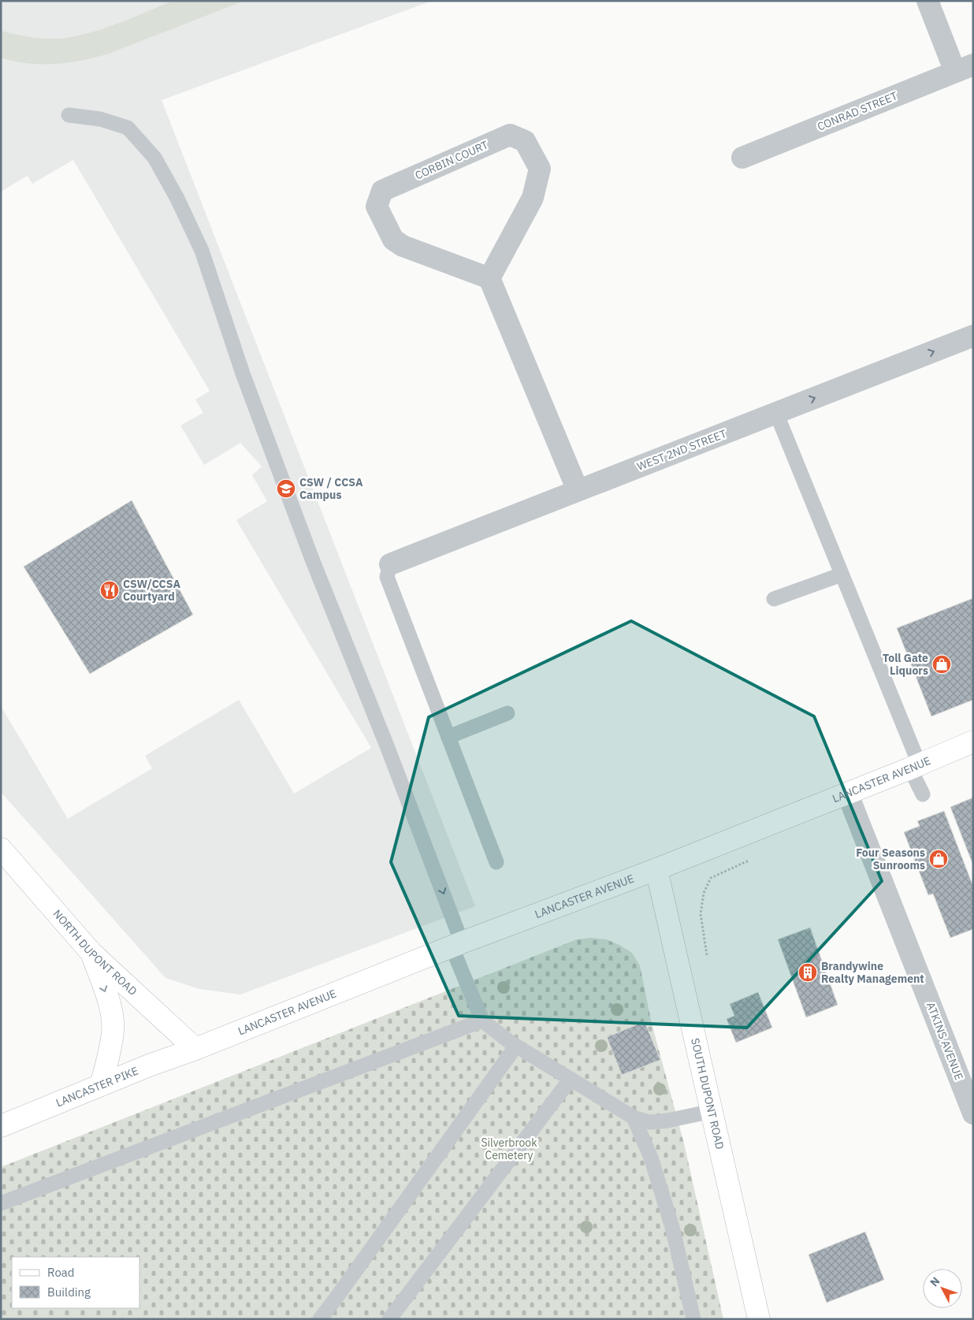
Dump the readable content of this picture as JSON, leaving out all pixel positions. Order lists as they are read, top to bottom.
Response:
{
  "streets": {
    "main road": [
      "LANCASTER AVENUE",
      "NORTH DUPONT ROAD",
      "LANCASTER PIKE",
      "SOUTH DUPONT ROAD"
    ],
    "street": [
      "CONRAD STREET",
      "CORBIN COURT",
      "WEST 2ND STREET",
      "ATKINS AVENUE"
    ]
  },
  "crossings": [
    ["LANCASTER AVENUE", "NORTH DUPONT ROAD"],
    ["LANCASTER AVENUE", "ATKINS AVENUE"],
    ["LANCASTER AVENUE", "LANCASTER PIKE"],
    ["LANCASTER AVENUE", "SOUTH DUPONT ROAD"],
    ["NORTH DUPONT ROAD", "LANCASTER PIKE"]
  ],
  "parks": ["Silverbrook Cemetery"],
  "places": {
    "school or university": ["CSW / CCSA Campus"],
    "restaurant": ["CSW/CCSA Courtyard"],
    "shop": ["Toll Gate Liquors", "Four Seasons Sunrooms"],
    "building": ["Brandywine Realty Management"]
  },
  "legend": ["Road", "Building"],
  "north": "top left"
}
